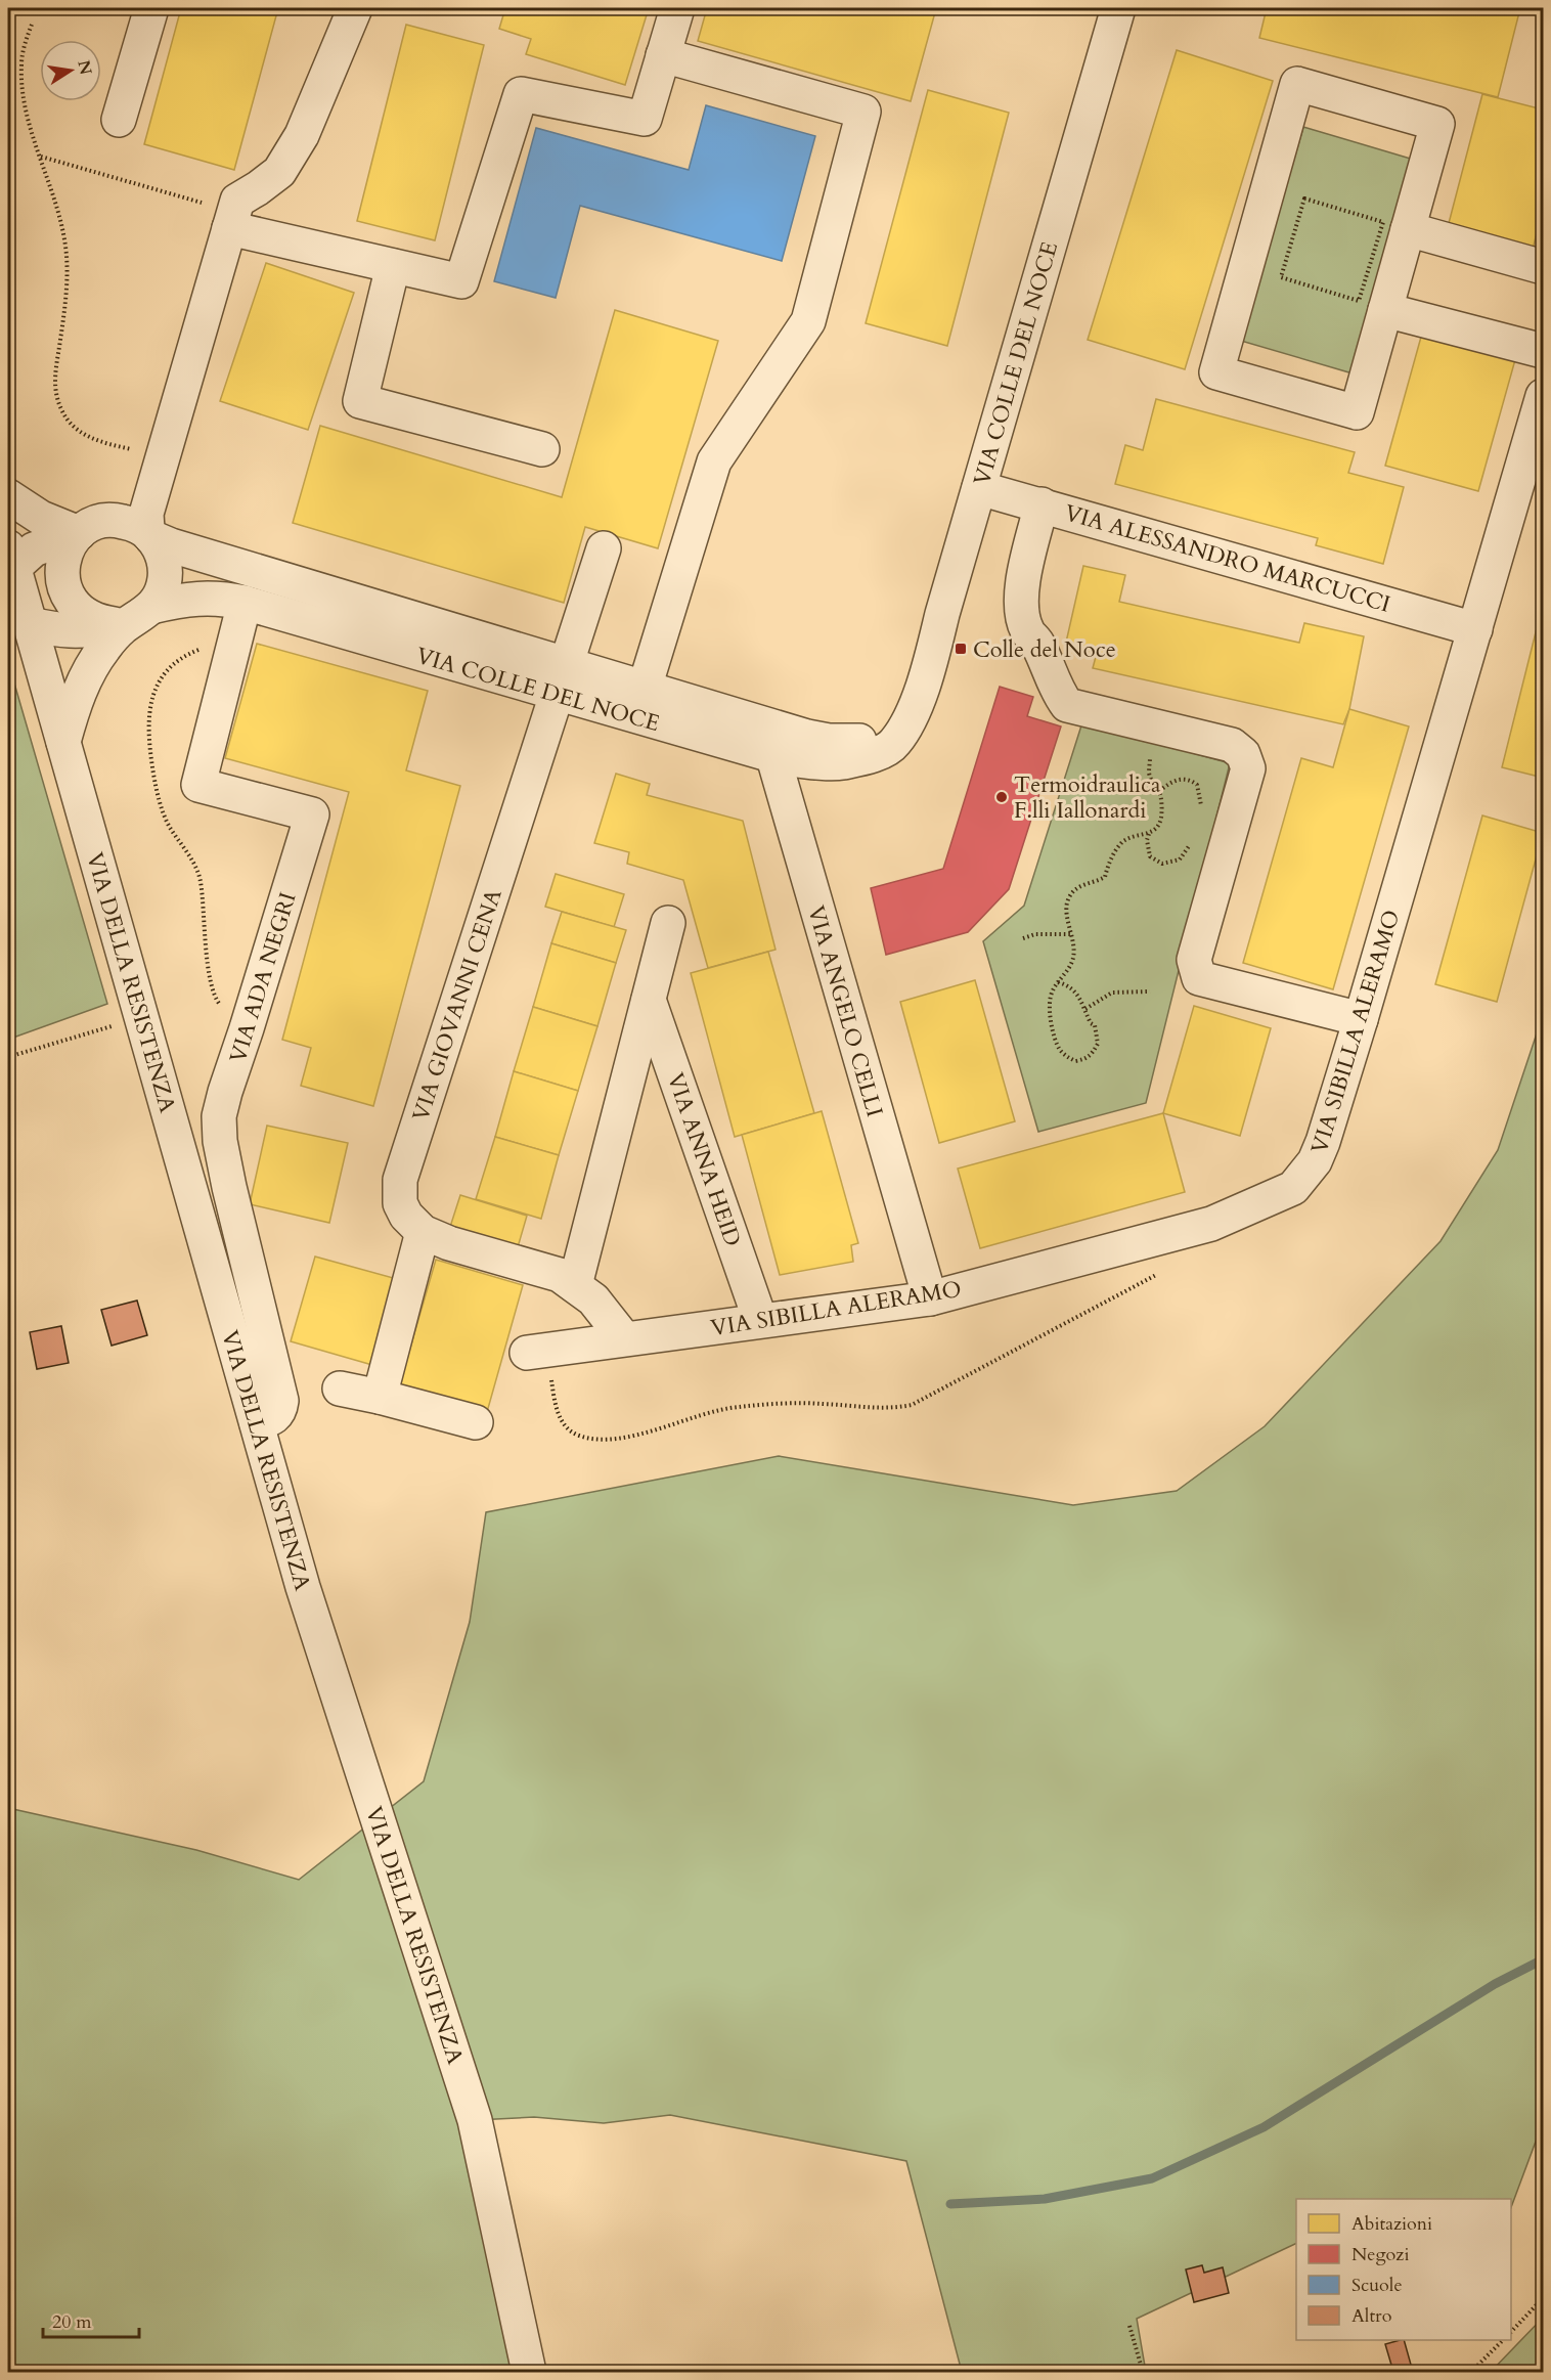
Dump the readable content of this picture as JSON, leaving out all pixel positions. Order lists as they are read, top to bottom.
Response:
{
  "streets": {
    "street": [
      "VIA COLLE DEL NOCE",
      "VIA ALESSANDRO MARCUCCI",
      "VIA ADA NEGRI",
      "VIA DELLA RESISTENZA",
      "VIA GIOVANNI CENA",
      "VIA ANGELO CELLI",
      "VIA SIBILLA ALERAMO",
      "VIA ANNA HEID"
    ]
  },
  "crossings": [
    ["VIA COLLE DEL NOCE", "VIA ALESSANDRO MARCUCCI"],
    ["VIA COLLE DEL NOCE", "VIA ADA NEGRI"],
    ["VIA COLLE DEL NOCE", "VIA DELLA RESISTENZA"],
    ["VIA COLLE DEL NOCE", "VIA GIOVANNI CENA"],
    ["VIA COLLE DEL NOCE", "VIA ANGELO CELLI"],
    ["VIA ALESSANDRO MARCUCCI", "VIA SIBILLA ALERAMO"],
    ["VIA ADA NEGRI", "VIA DELLA RESISTENZA"],
    ["VIA GIOVANNI CENA", "VIA SIBILLA ALERAMO"],
    ["VIA GIOVANNI CENA", "VIA ANNA HEID"],
    ["VIA ANGELO CELLI", "VIA SIBILLA ALERAMO"],
    ["VIA SIBILLA ALERAMO", "VIA ANNA HEID"]
  ],
  "places": {
    "transit": ["Colle del Noce"],
    "other": ["Termoidraulica F.lli Iallonardi"]
  },
  "legend": [
    "Abitazioni",
    "Negozi",
    "Scuole",
    "Altro"
  ],
  "scale_bar": "20 m",
  "north": "right"
}
